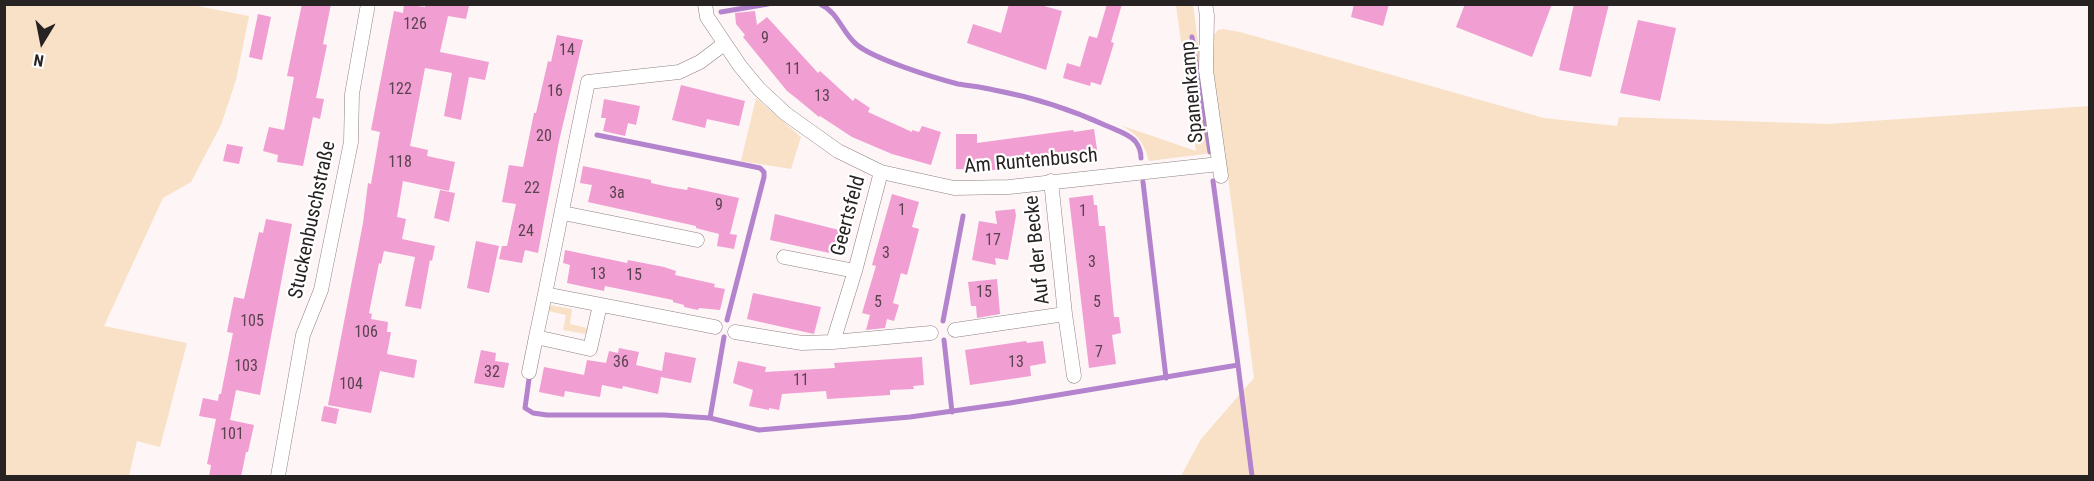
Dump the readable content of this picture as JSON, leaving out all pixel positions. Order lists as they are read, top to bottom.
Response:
{
  "streets": {
    "street": [
      "Spanenkamp",
      "Am Runtenbusch",
      "Geertsfeld",
      "Stuckenbuschstraße",
      "Auf der Becke"
    ]
  },
  "crossings": [
    ["Spanenkamp", "Am Runtenbusch"],
    ["Am Runtenbusch", "Geertsfeld"],
    ["Am Runtenbusch", "Auf der Becke"]
  ],
  "house_numbers": [
    "126",
    "9",
    "14",
    "11",
    "122",
    "16",
    "13",
    "20",
    "118",
    "22",
    "3a",
    "9",
    "1",
    "1",
    "24",
    "17",
    "3",
    "3",
    "13",
    "15",
    "15",
    "5",
    "5",
    "105",
    "106",
    "7",
    "36",
    "13",
    "103",
    "32",
    "11",
    "104",
    "101"
  ],
  "north": "bottom"
}
